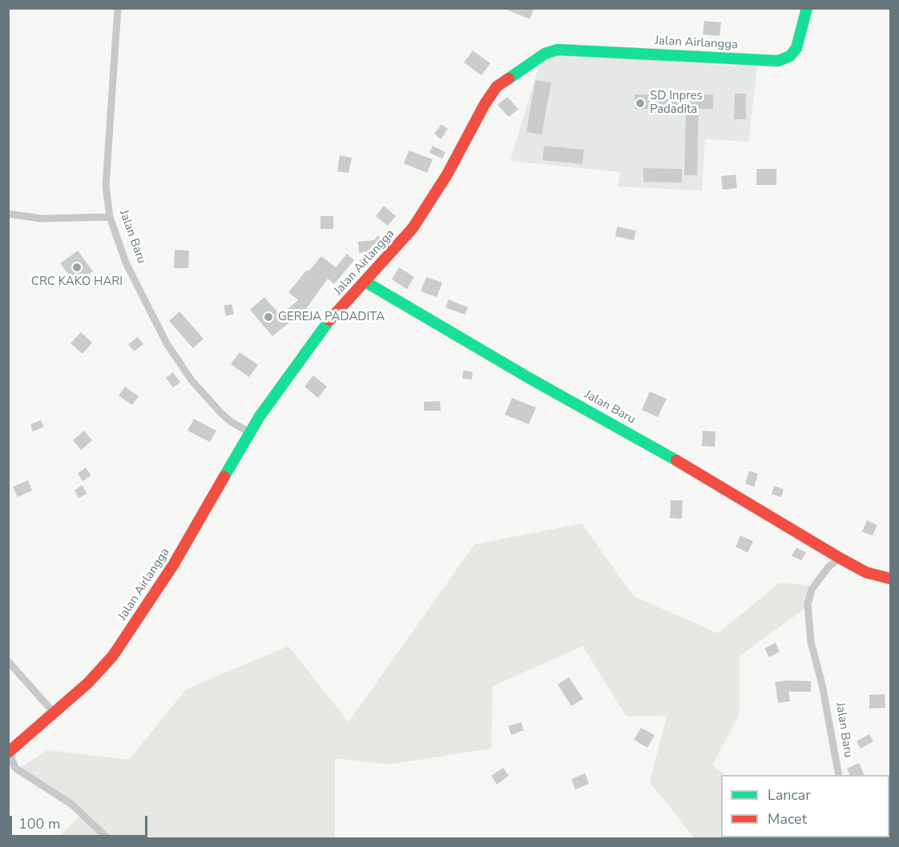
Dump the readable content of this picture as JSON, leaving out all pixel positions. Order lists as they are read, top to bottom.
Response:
{
  "streets": {
    "street": ["Jalan Airlangga", "Jalan Baru"]
  },
  "crossings": [
    ["Jalan Airlangga", "Jalan Baru"]
  ],
  "places": ["SD Inpres Padadita", "CRC KAKO HARI", "GEREJA PADADITA"],
  "legend": ["Lancar", "Macet"],
  "scale_bar": "100 m"
}
